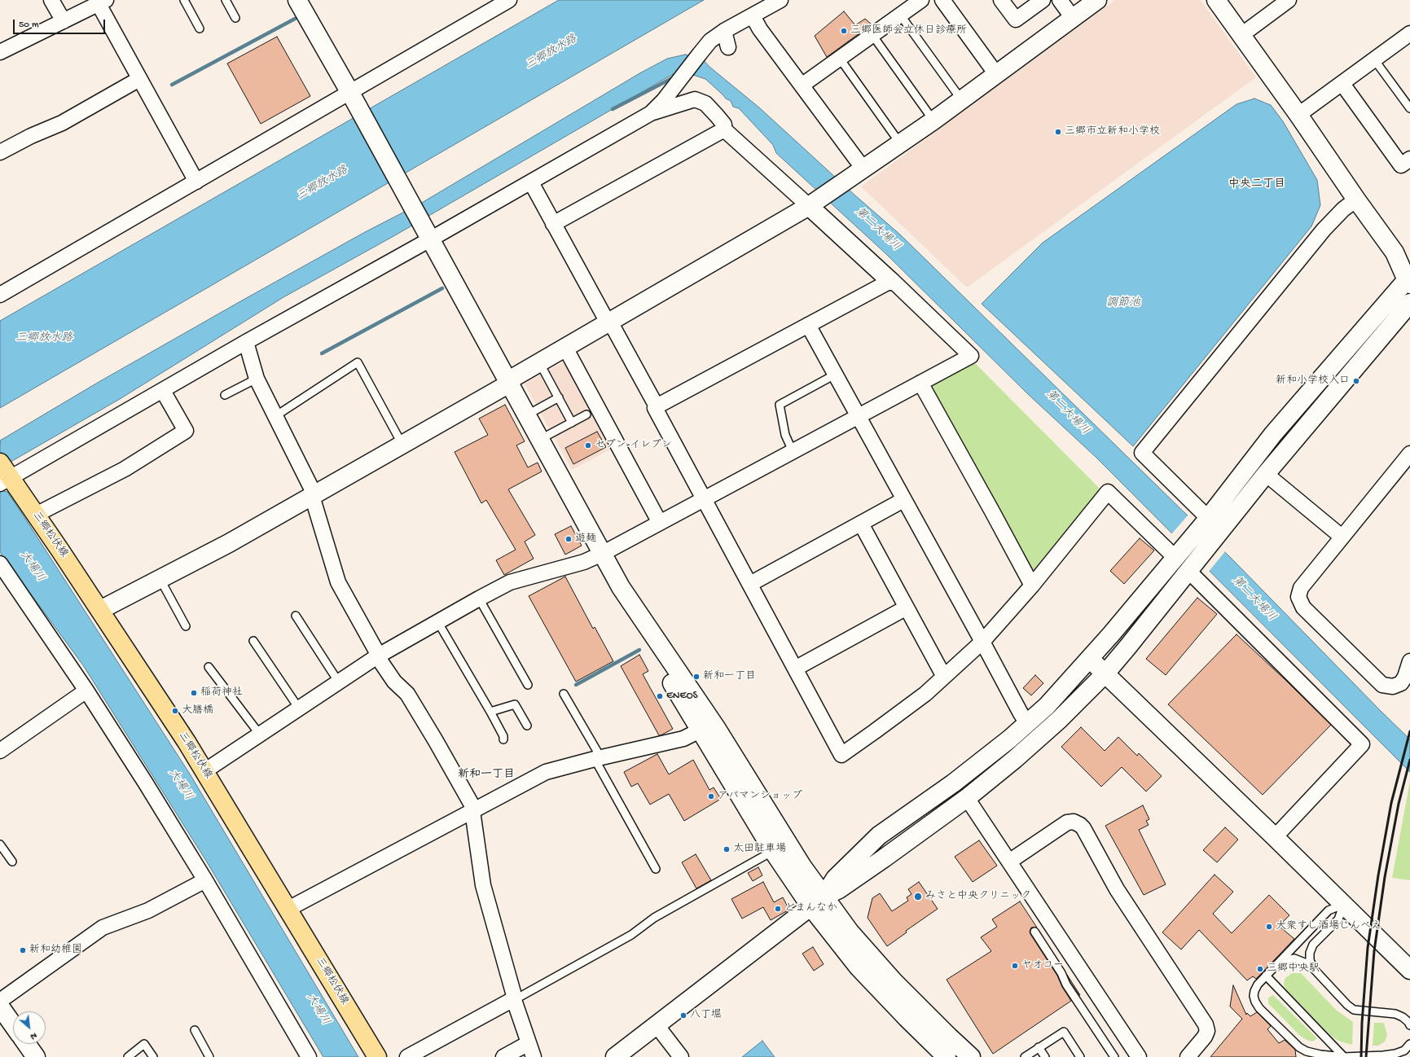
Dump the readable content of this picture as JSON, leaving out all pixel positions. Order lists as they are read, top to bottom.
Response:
{
  "streets": {
    "main road": ["三郷松伏線"]
  },
  "districts": ["中央二丁目", "新和一丁目"],
  "water": [
    "三郷放水路",
    "第二大場川",
    "調節池",
    "大場川"
  ],
  "places": [
    "三郷医師会立休日診療所",
    "三郷市立新和小学校",
    "新和小学校入口",
    "セブン-イレブン",
    "遊麺",
    "新和一丁目",
    "稲荷神社",
    "ENEOS",
    "大膳橋",
    "アパマンショップ",
    "太田駐車場",
    "みさと中央クリニック",
    "どまんなか",
    "大衆すし酒場じんべえ",
    "新和幼稚園",
    "ヤオコー",
    "三郷中央駅",
    "八丁堀"
  ],
  "scale_bar": "50 m",
  "north": "bottom right"
}
